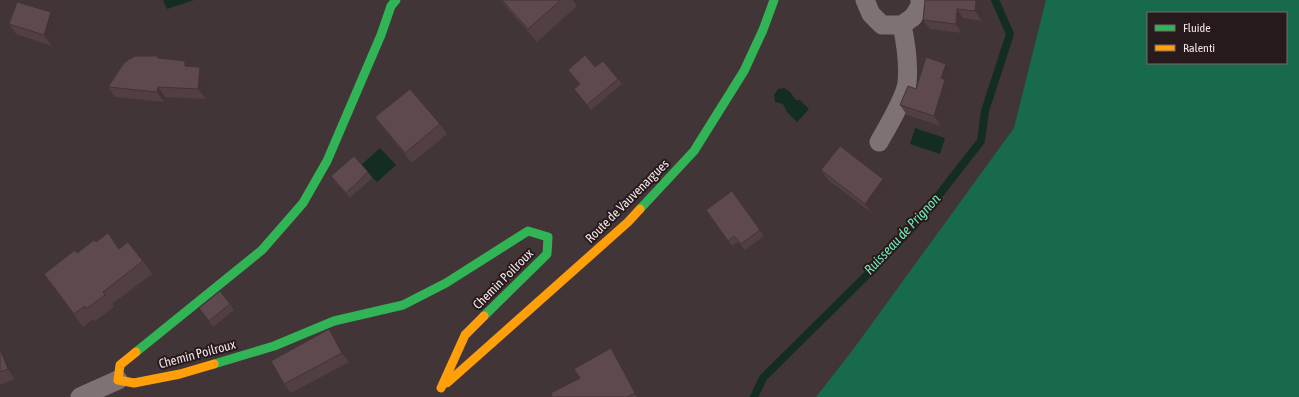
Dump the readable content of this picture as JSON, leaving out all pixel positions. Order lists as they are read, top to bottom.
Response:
{
  "streets": {
    "street": ["Route de Vauvenargues", "Chemin Poilroux"]
  },
  "crossings": [
    ["Route de Vauvenargues", "Chemin Poilroux"]
  ],
  "water": ["Ruisseau de Prignon"],
  "legend": ["Fluide", "Ralenti"]
}
